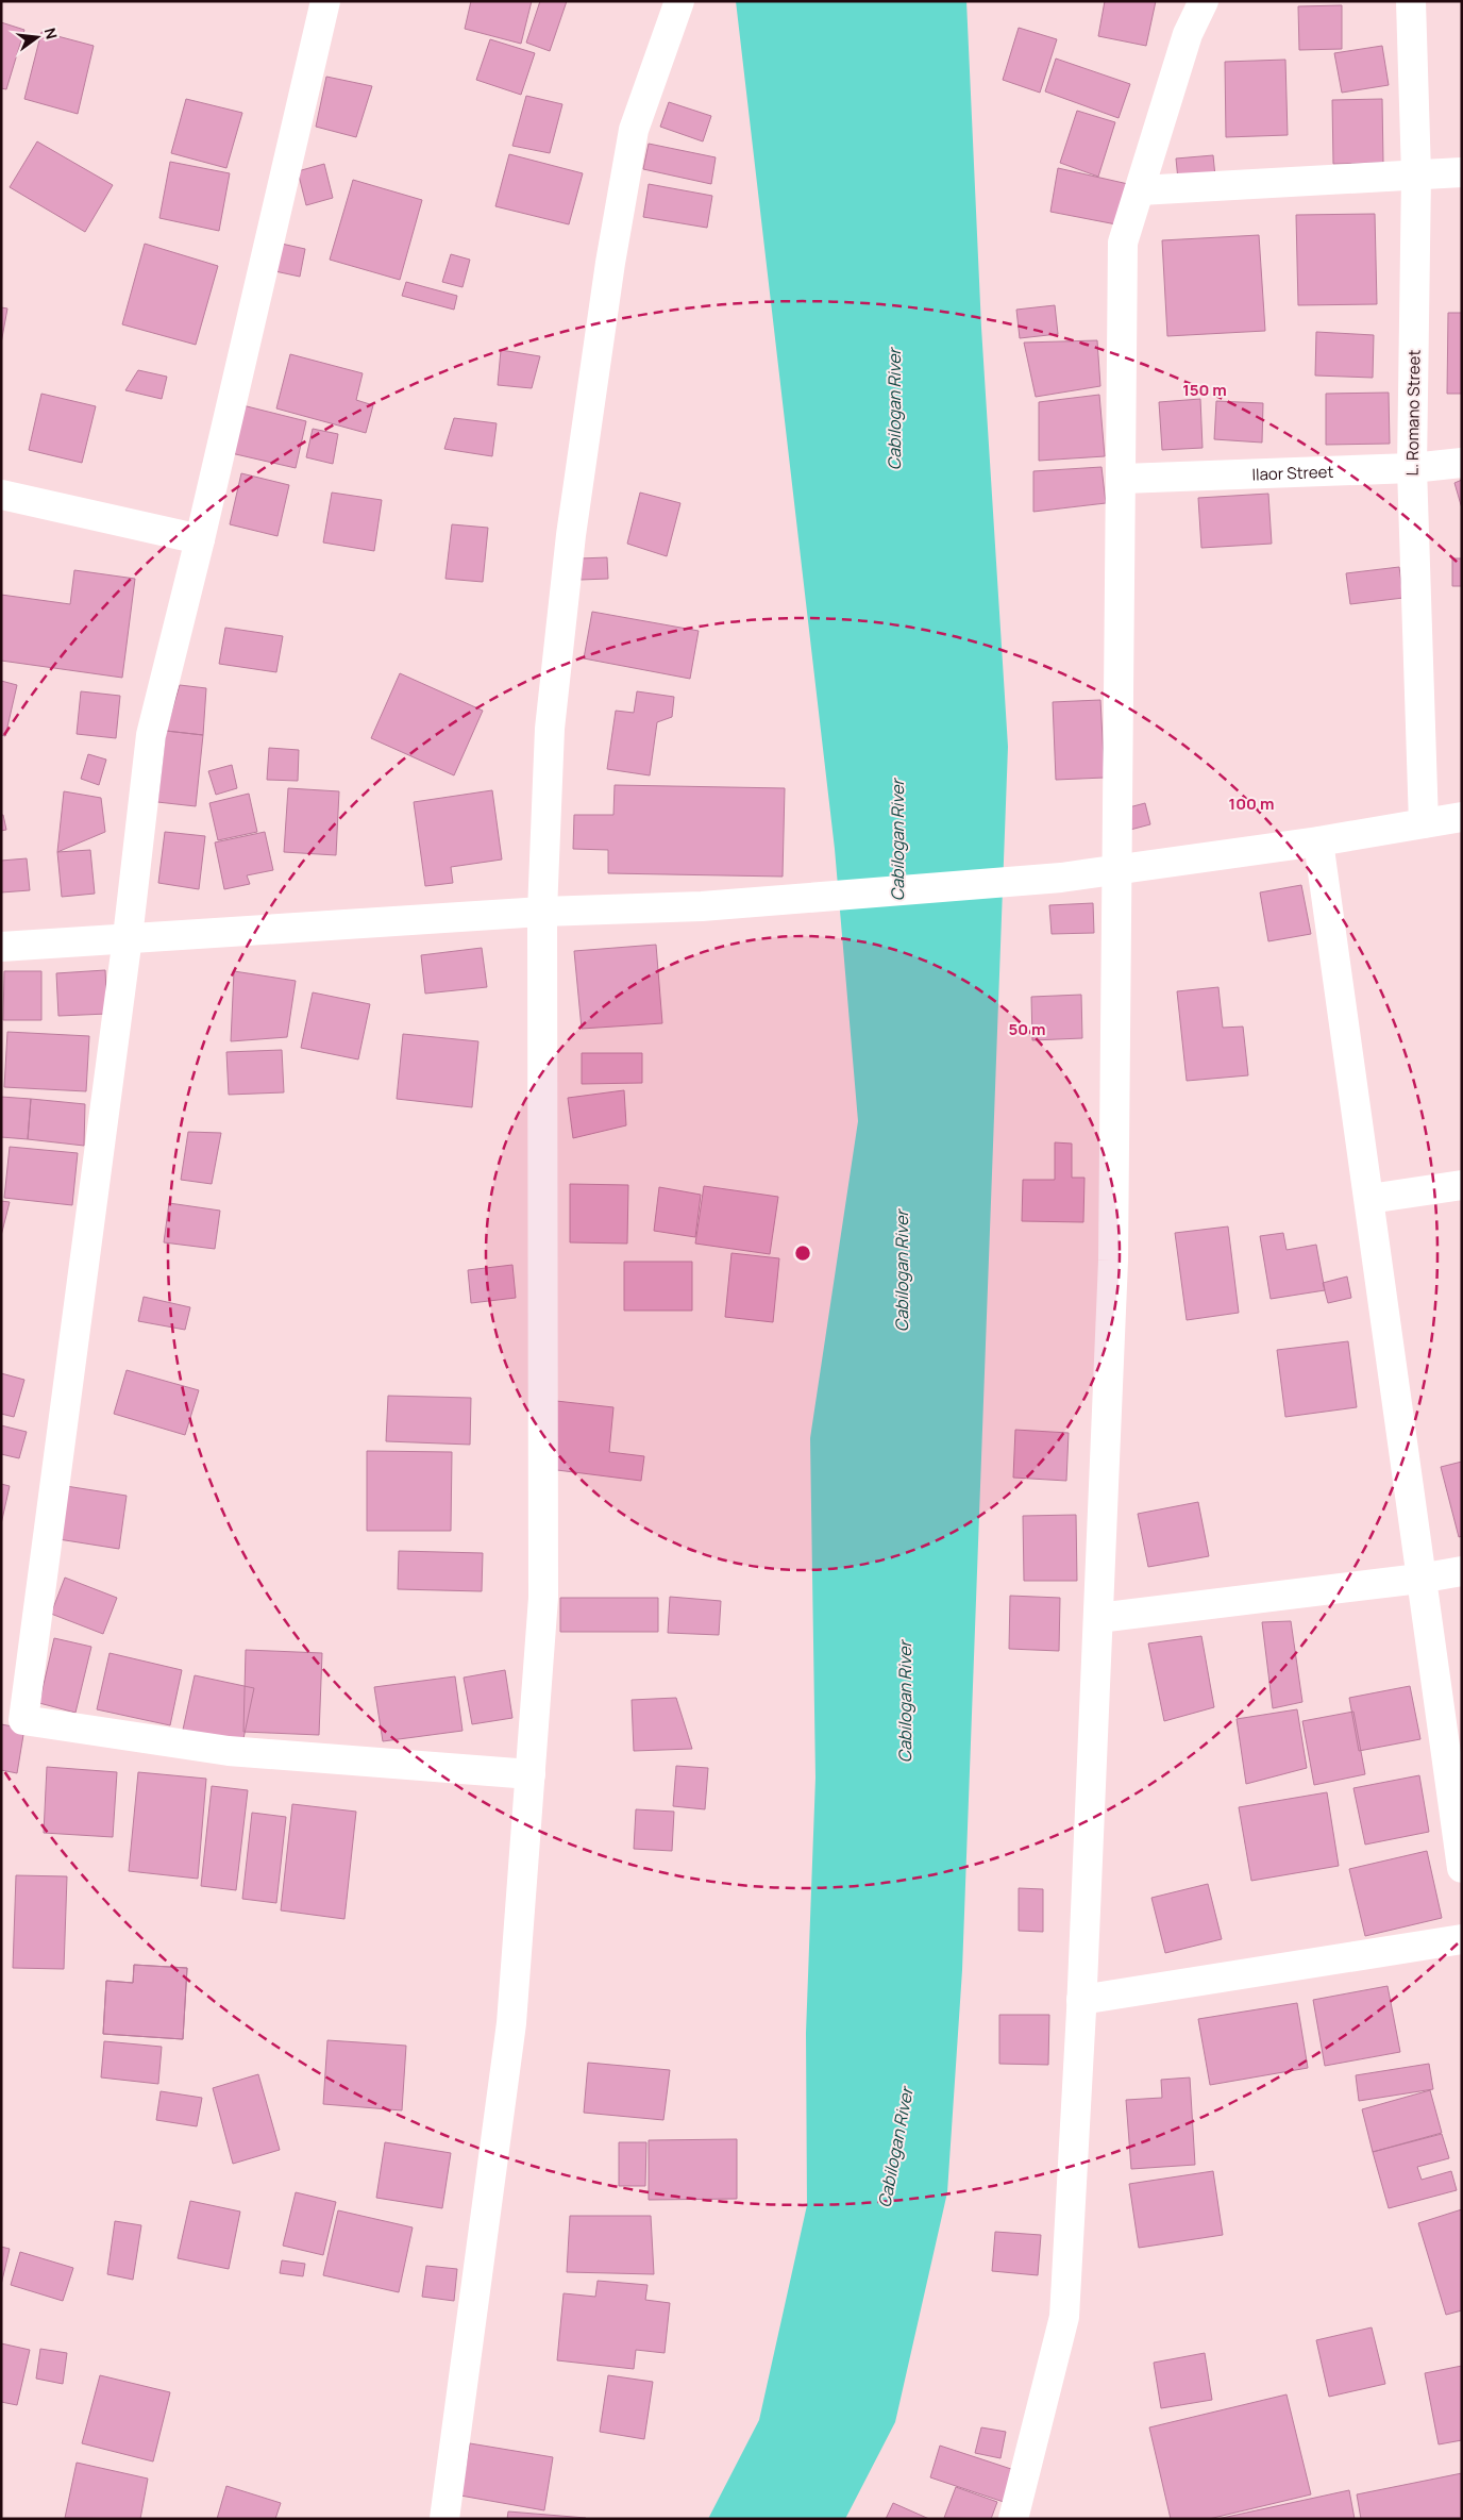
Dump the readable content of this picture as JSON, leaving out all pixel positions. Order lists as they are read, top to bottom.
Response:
{
  "streets": {
    "street": ["L. Romano Street", "Ilaor Street"]
  },
  "crossings": [
    ["L. Romano Street", "Ilaor Street"]
  ],
  "water": ["Cabilogan River"],
  "north": "right",
  "rings": ["150 m", "100 m", "50 m"]
}
